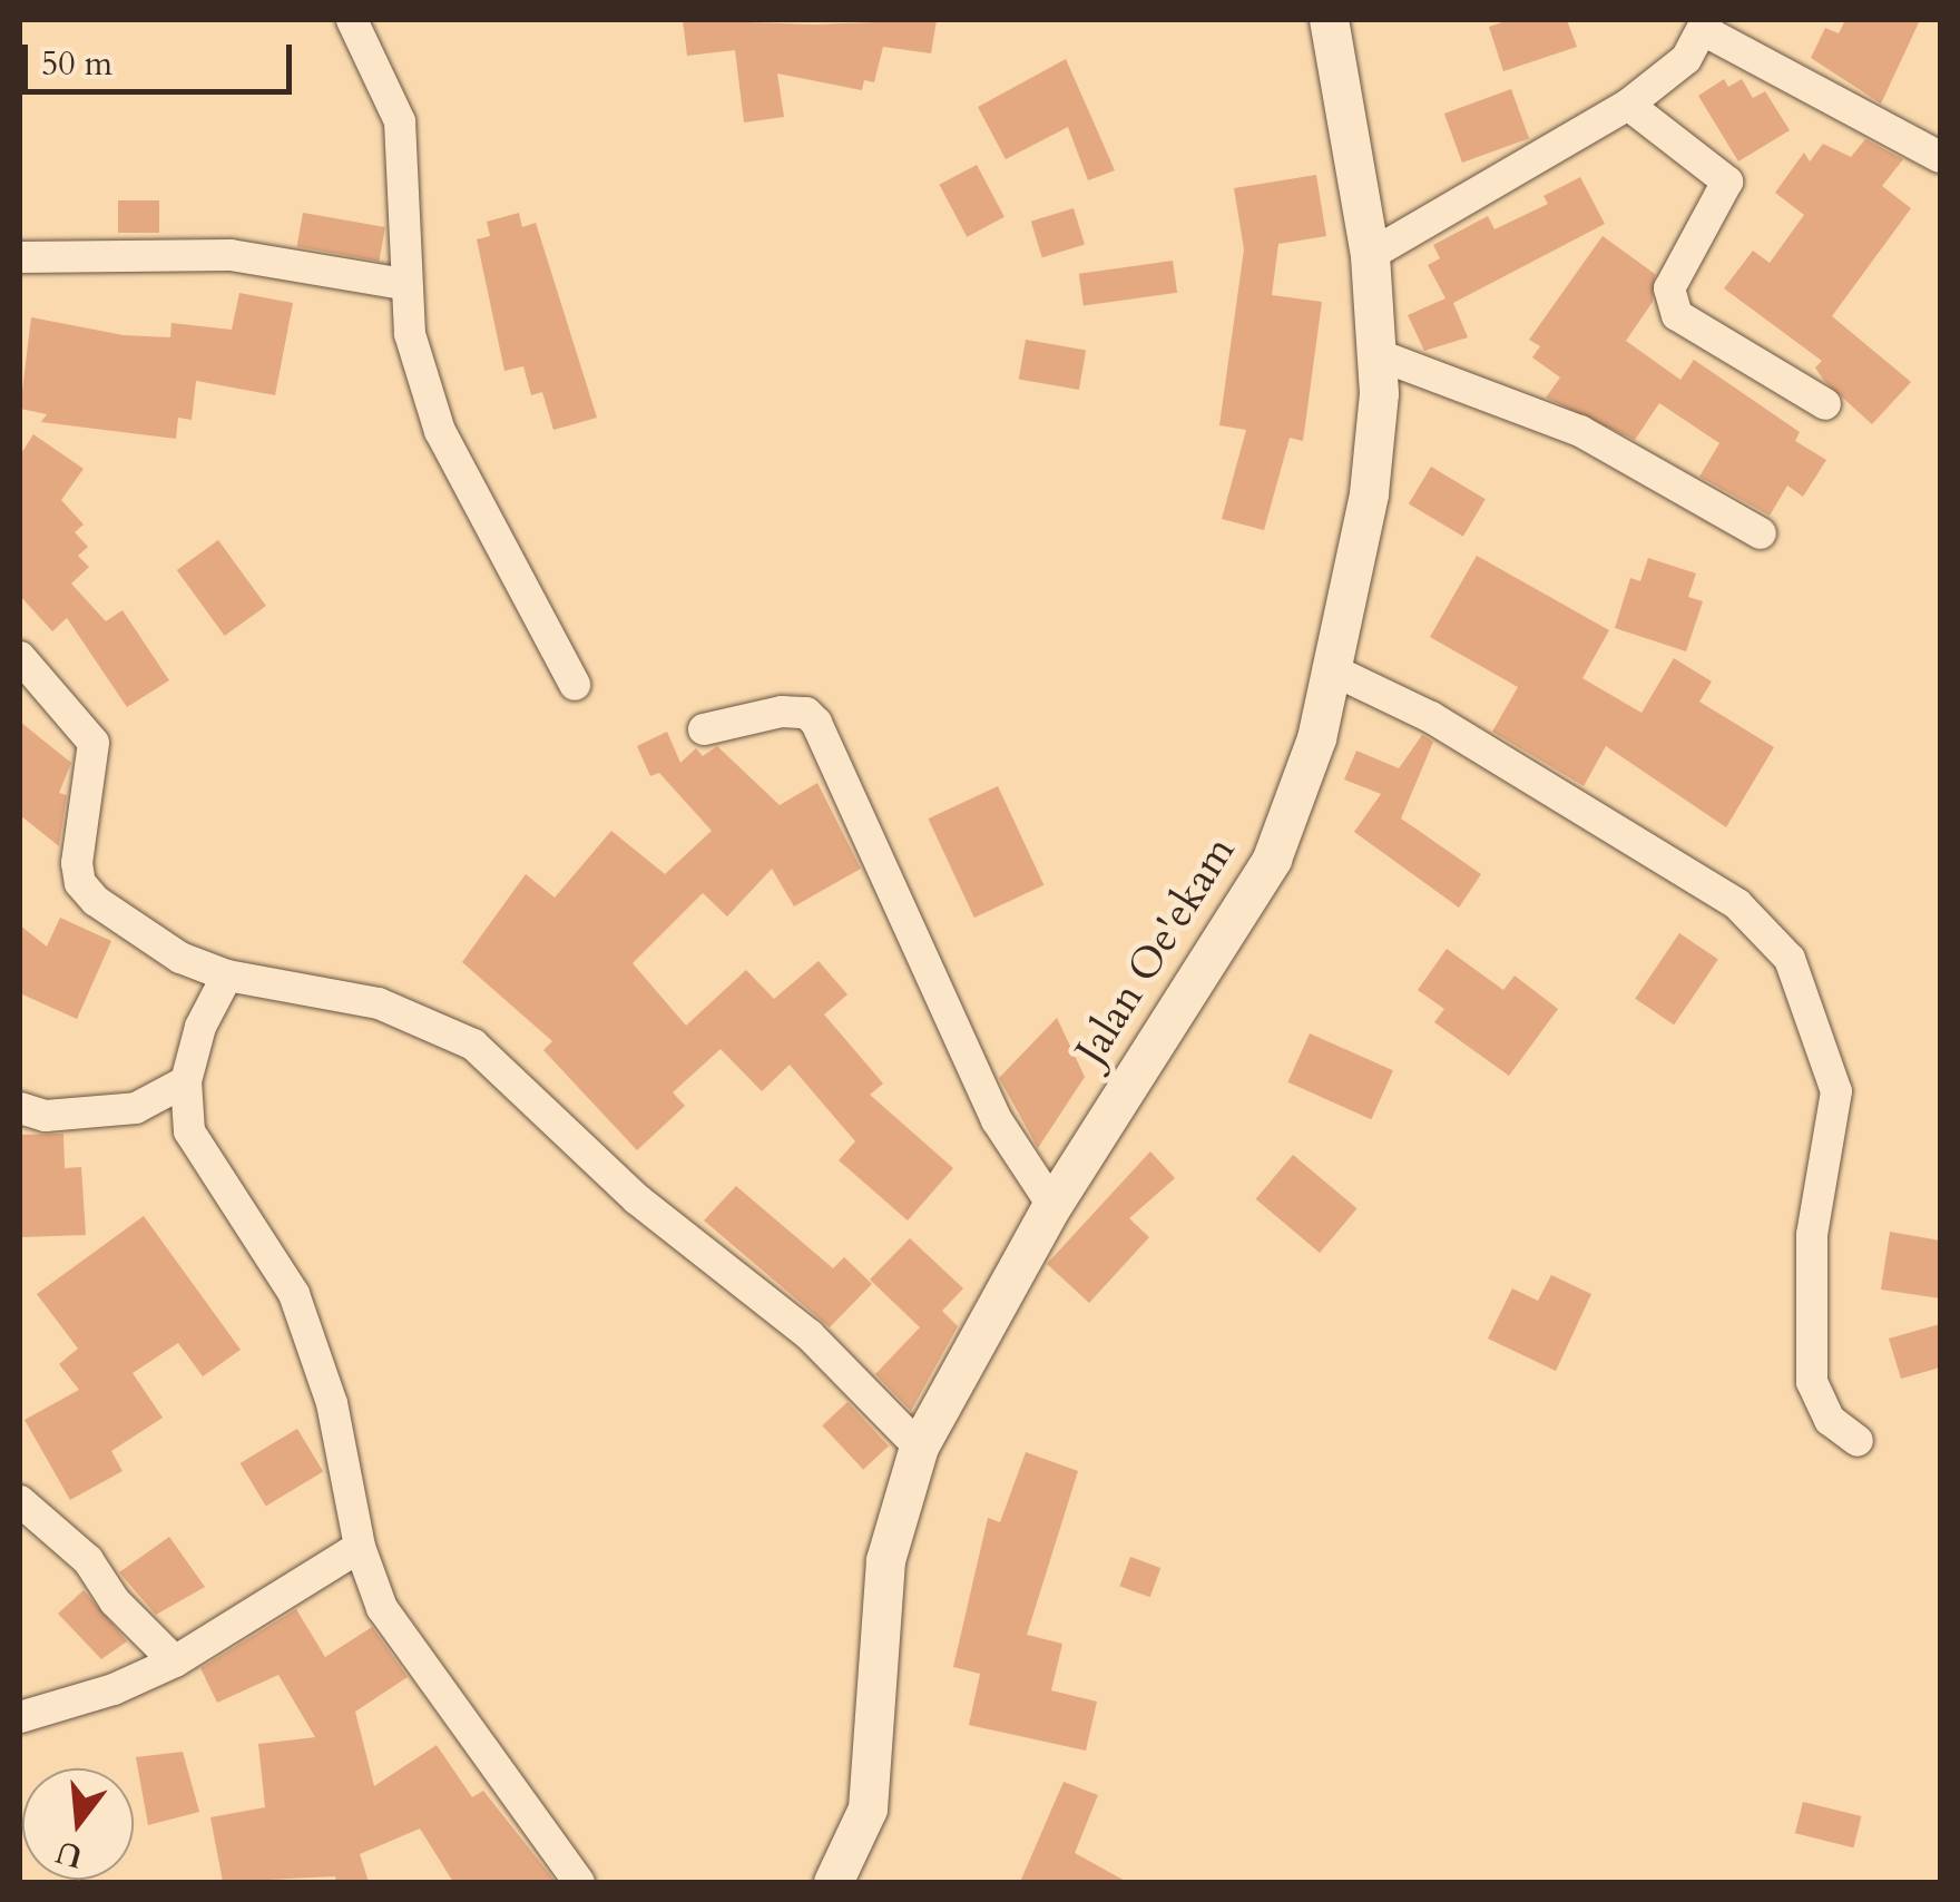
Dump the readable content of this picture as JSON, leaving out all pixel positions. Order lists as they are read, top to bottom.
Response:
{
  "streets": {
    "street": ["Jalan Oe'ekam"]
  },
  "scale_bar": "50 m",
  "north": "bottom"
}
